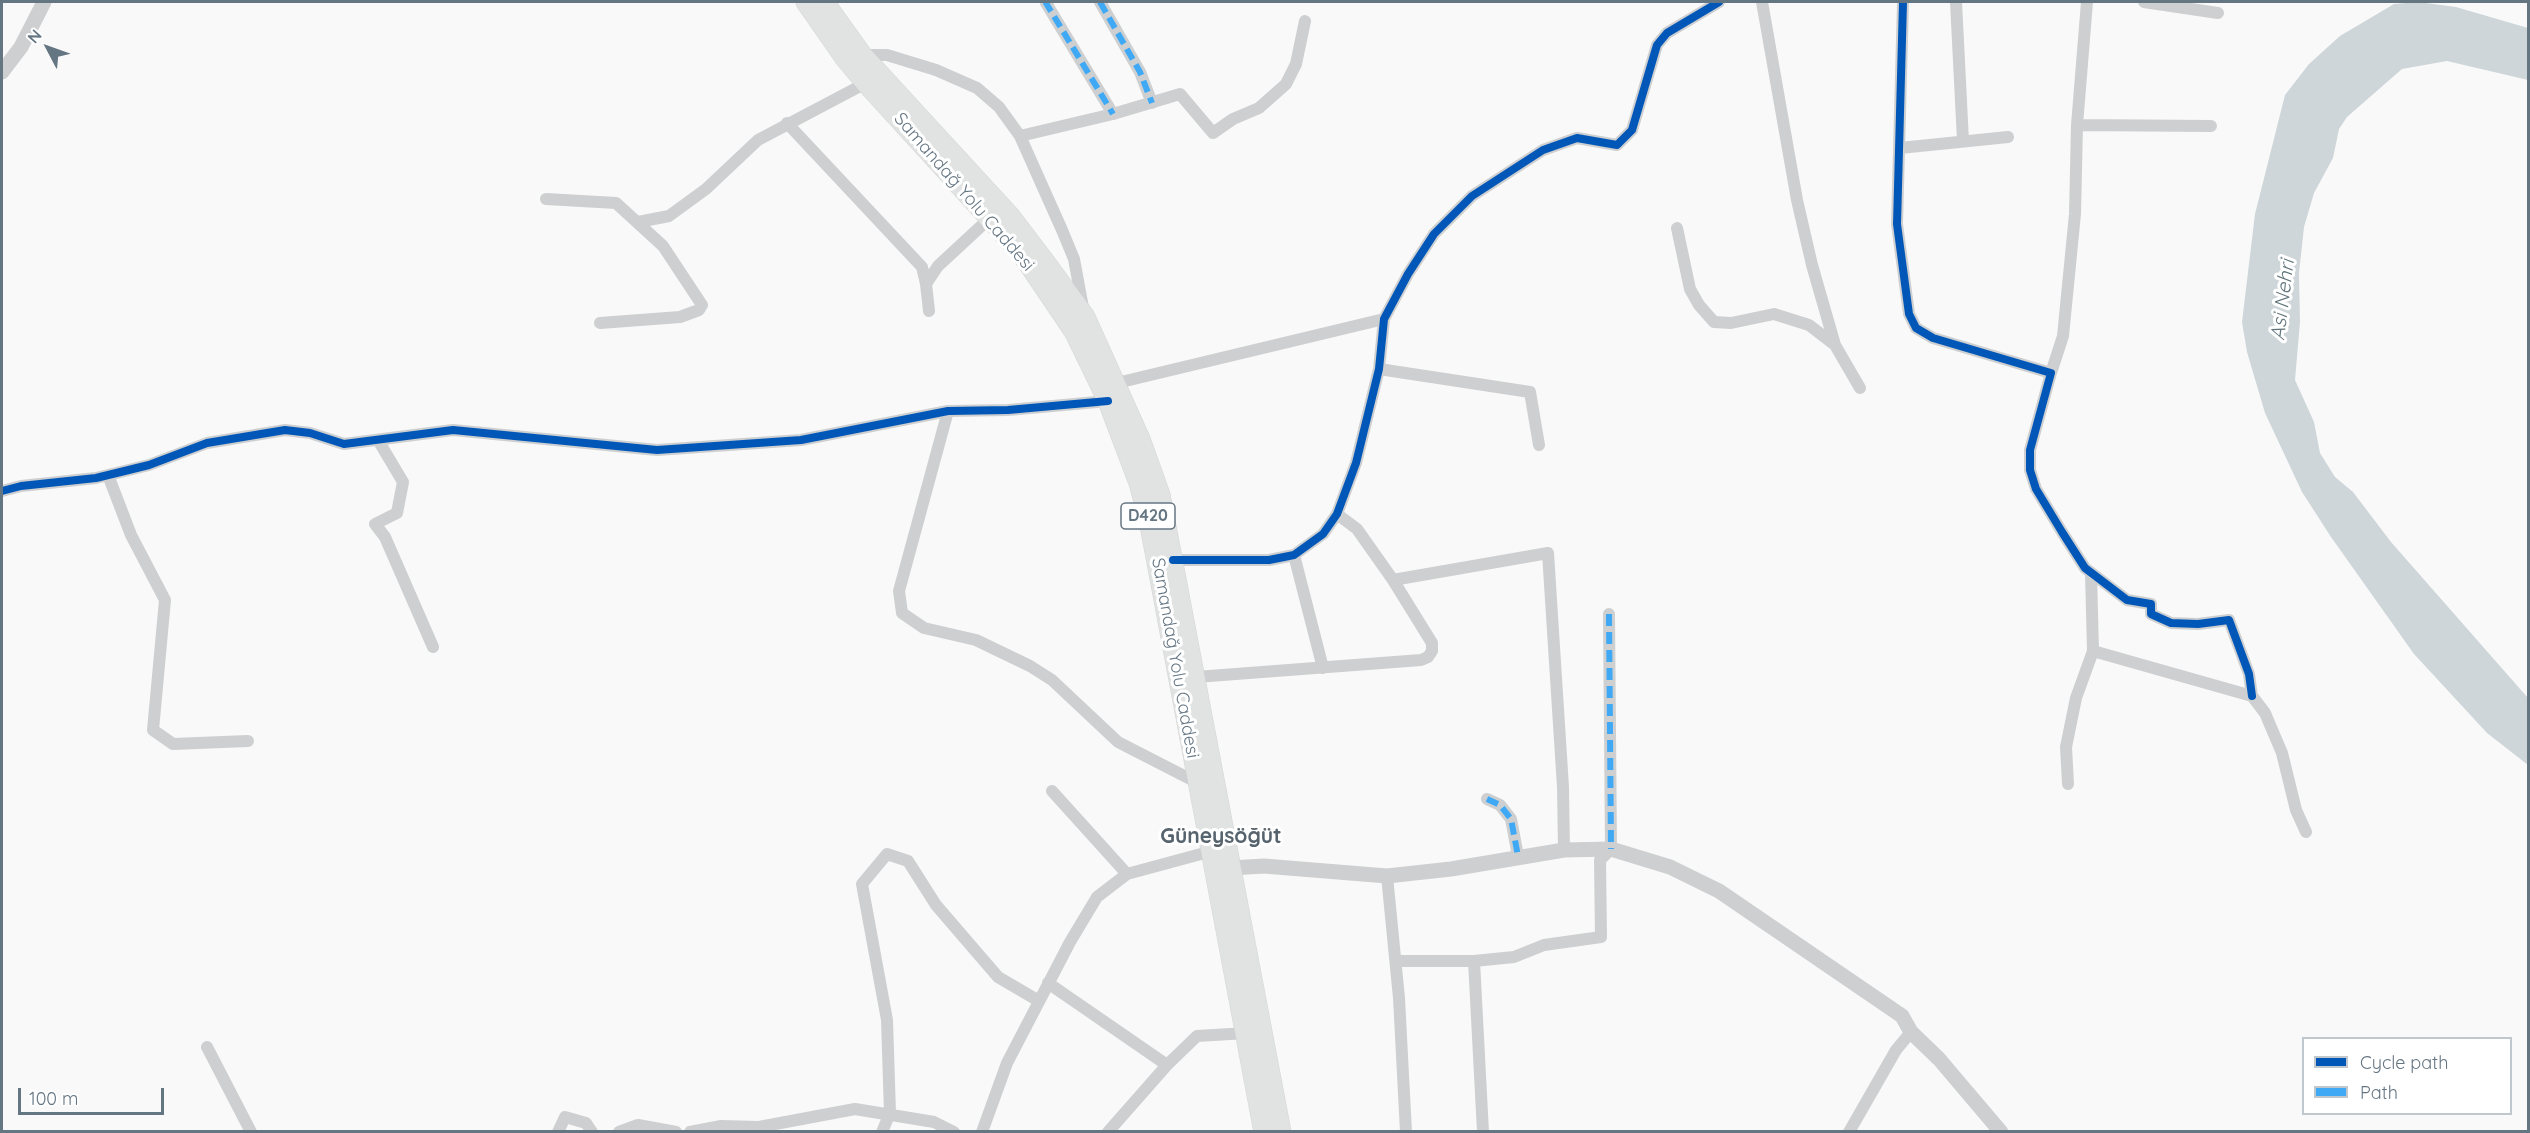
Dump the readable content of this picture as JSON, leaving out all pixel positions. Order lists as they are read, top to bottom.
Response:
{
  "streets": {
    "highway": ["Samandağ Yolu Caddesi", "D420"]
  },
  "districts": ["Güneysöğüt"],
  "water": ["Asi Nehri"],
  "legend": ["Cycle path", "Path"],
  "scale_bar": "100 m",
  "north": "top left"
}
